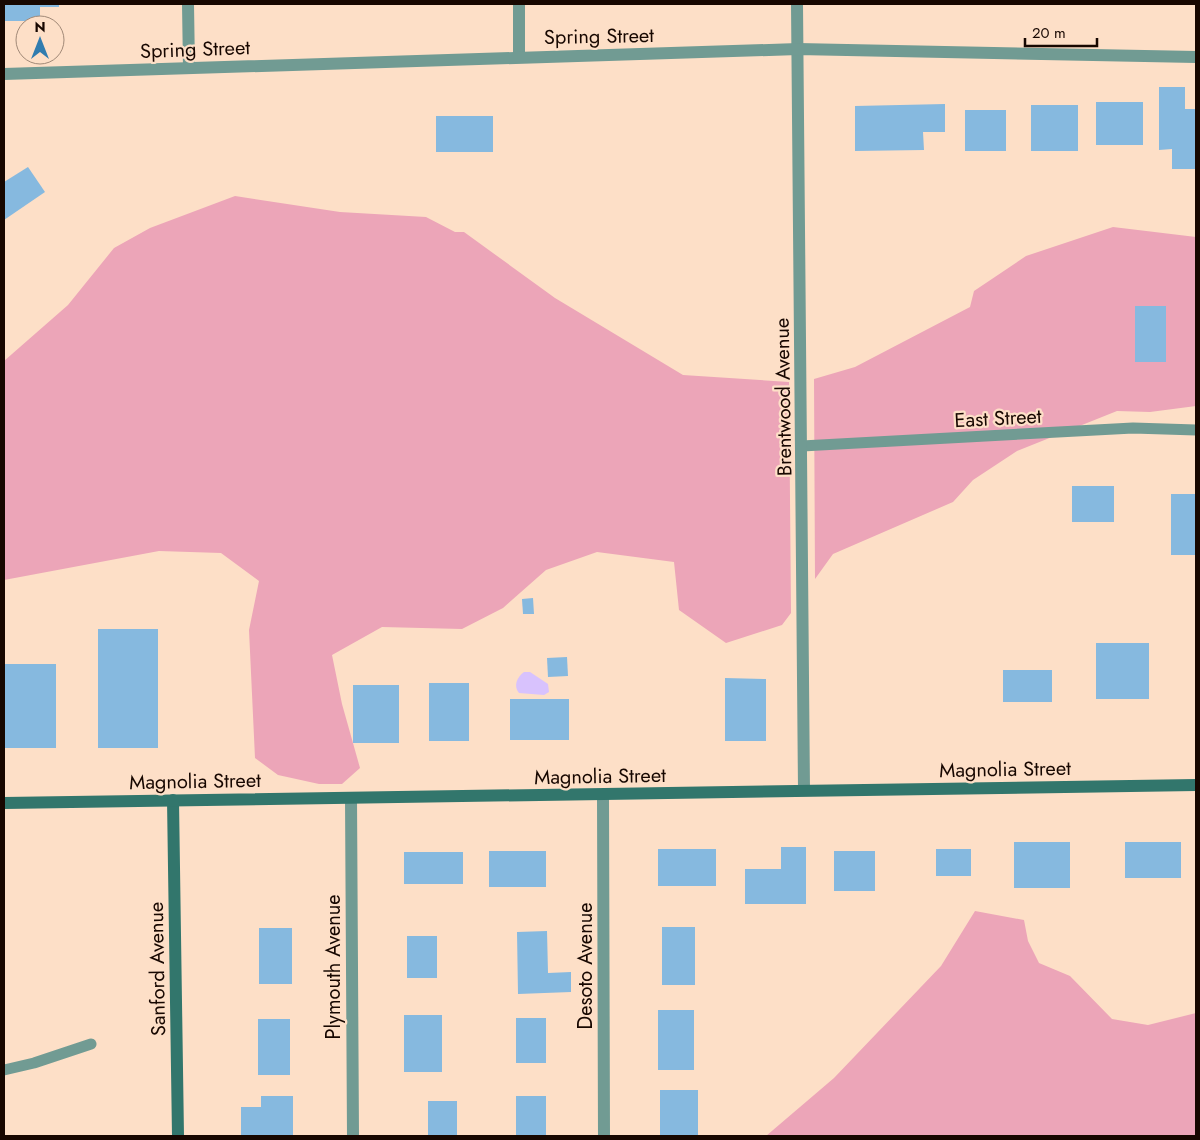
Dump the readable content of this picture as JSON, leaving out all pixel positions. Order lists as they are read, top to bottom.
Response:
{
  "streets": {
    "street": [
      "Spring Street",
      "Brentwood Avenue",
      "Magnolia Street",
      "Desoto Avenue",
      "Plymouth Avenue",
      "Sanford Avenue"
    ],
    "lane": ["East Street"]
  },
  "crossings": [
    ["Spring Street", "Brentwood Avenue"],
    ["Brentwood Avenue", "East Street"],
    ["Brentwood Avenue", "Magnolia Street"],
    ["Magnolia Street", "Desoto Avenue"],
    ["Magnolia Street", "Plymouth Avenue"],
    ["Magnolia Street", "Sanford Avenue"]
  ],
  "scale_bar": "20 m",
  "north": "top"
}
